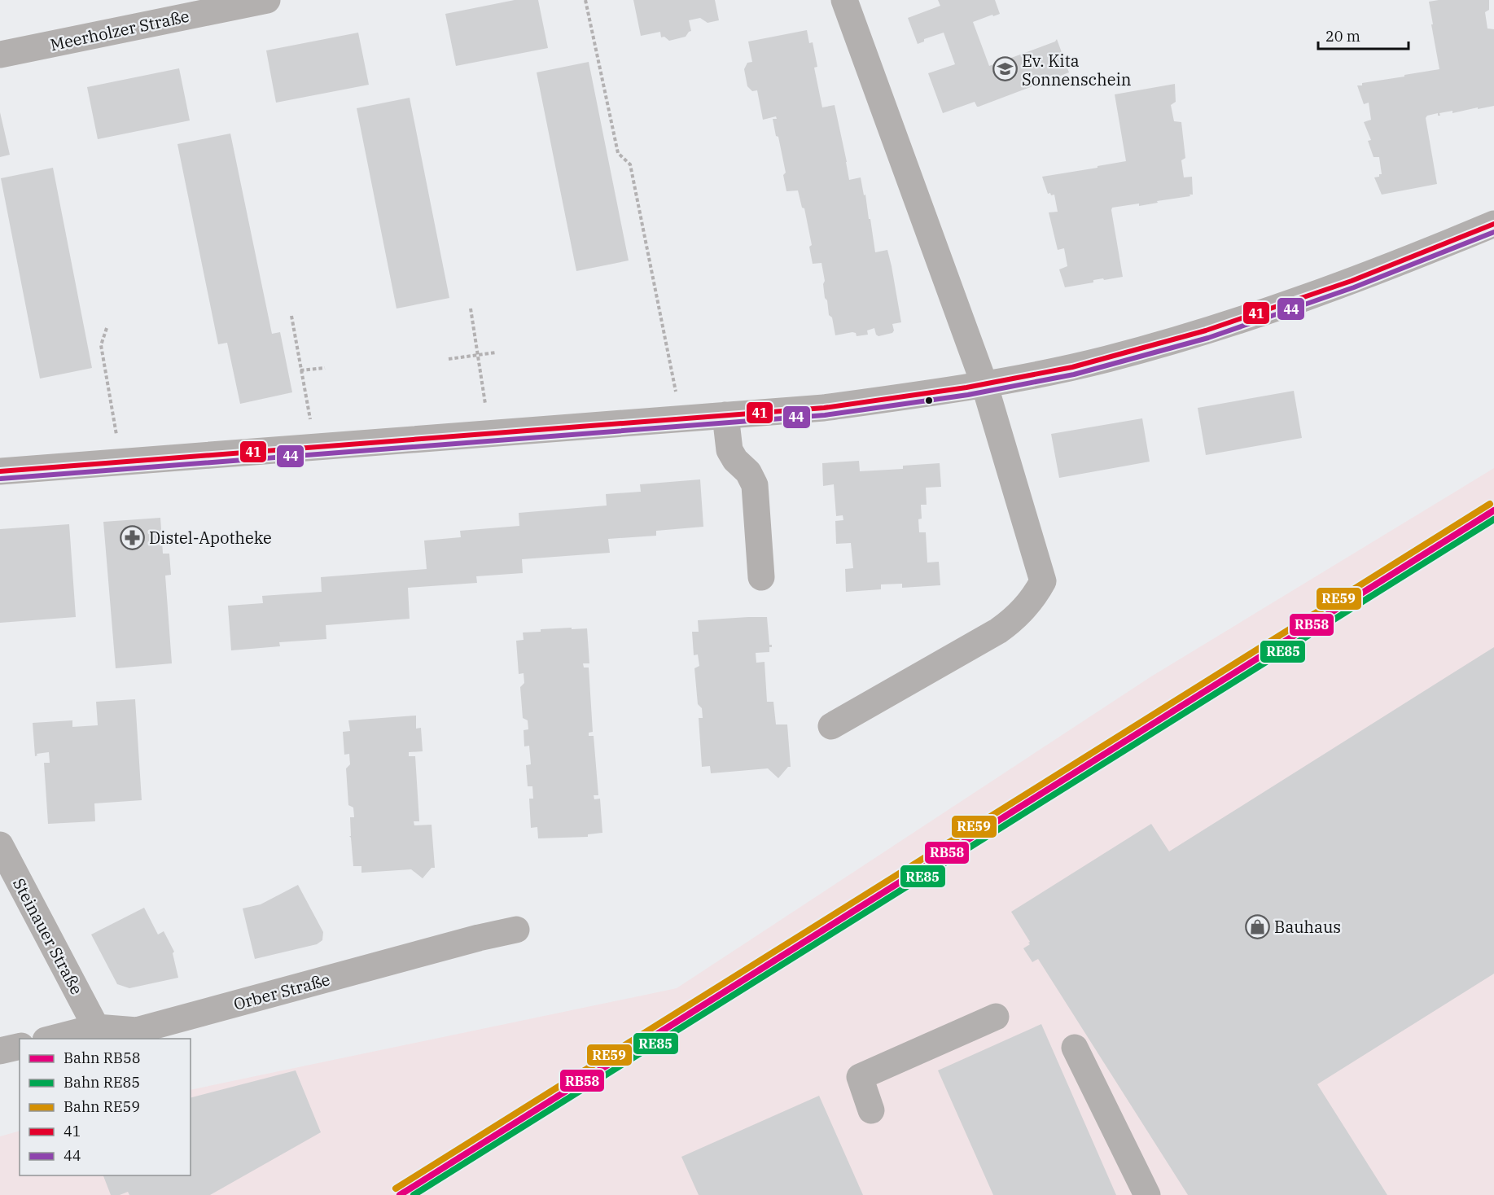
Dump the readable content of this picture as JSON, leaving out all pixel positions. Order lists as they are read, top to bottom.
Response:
{
  "streets": {
    "street": ["Meerholzer Straße", "Steinauer Straße", "Orber Straße"]
  },
  "crossings": [
    ["Steinauer Straße", "Orber Straße"]
  ],
  "places": {
    "school or university": ["Ev. Kita Sonnenschein"],
    "pharmacy": ["Distel-Apotheke"],
    "shop": ["Bauhaus"]
  },
  "lines": [
    "transit line 41",
    "transit line 44",
    "rail line RE59",
    "rail line RB58",
    "rail line RE85"
  ],
  "legend": [
    "Bahn RB58",
    "Bahn RE85",
    "Bahn RE59",
    "41",
    "44"
  ],
  "scale_bar": "20 m"
}
